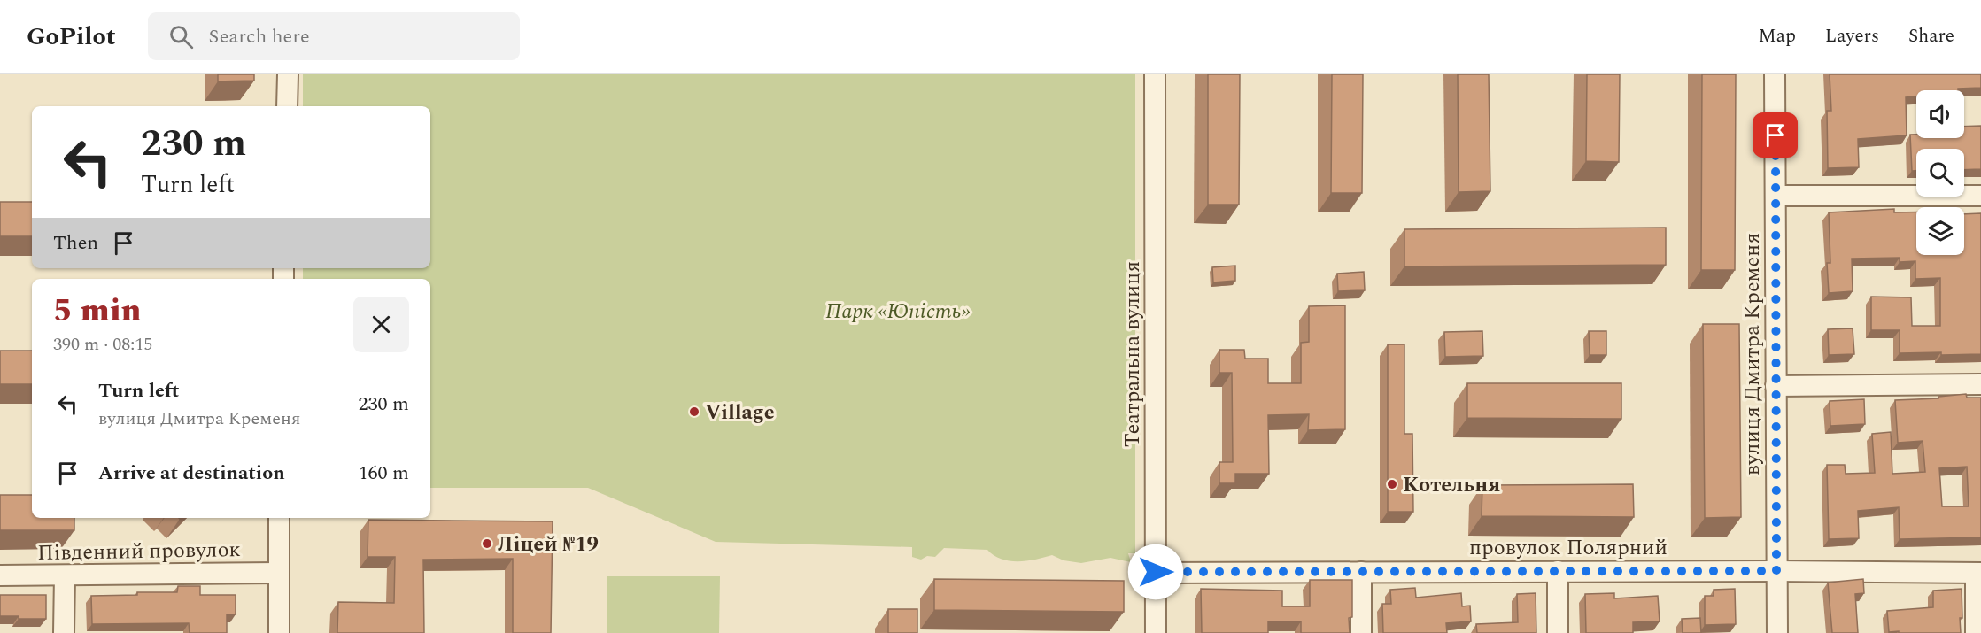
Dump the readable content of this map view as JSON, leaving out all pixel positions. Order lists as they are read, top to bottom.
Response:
{
  "streets": {
    "street": [
      "Театральна вулиця",
      "вулиця Дмитра Кременя",
      "провулок Полярний",
      "Південний провулок"
    ]
  },
  "crossings": [
    ["Театральна вулиця", "провулок Полярний"],
    ["вулиця Дмитра Кременя", "провулок Полярний"]
  ],
  "parks": ["Парк «Юність»"],
  "places": ["Village", "Котельня", "Ліцей №19"],
  "page": {
    "header": "GoPilot",
    "search": "Search here",
    "nav": ["Map", "Layers", "Share"],
    "turn": ["230 m", "Turn left"],
    "then": "Then",
    "heading": ["5 min", "390 m · 08:15"],
    "list": [
      {
        "name": "Turn left",
        "note": "вулиця Дмитра Кременя",
        "value": "230 m"
      },
      {
        "name": "Arrive at destination",
        "value": "160 m"
      }
    ]
  }
}
